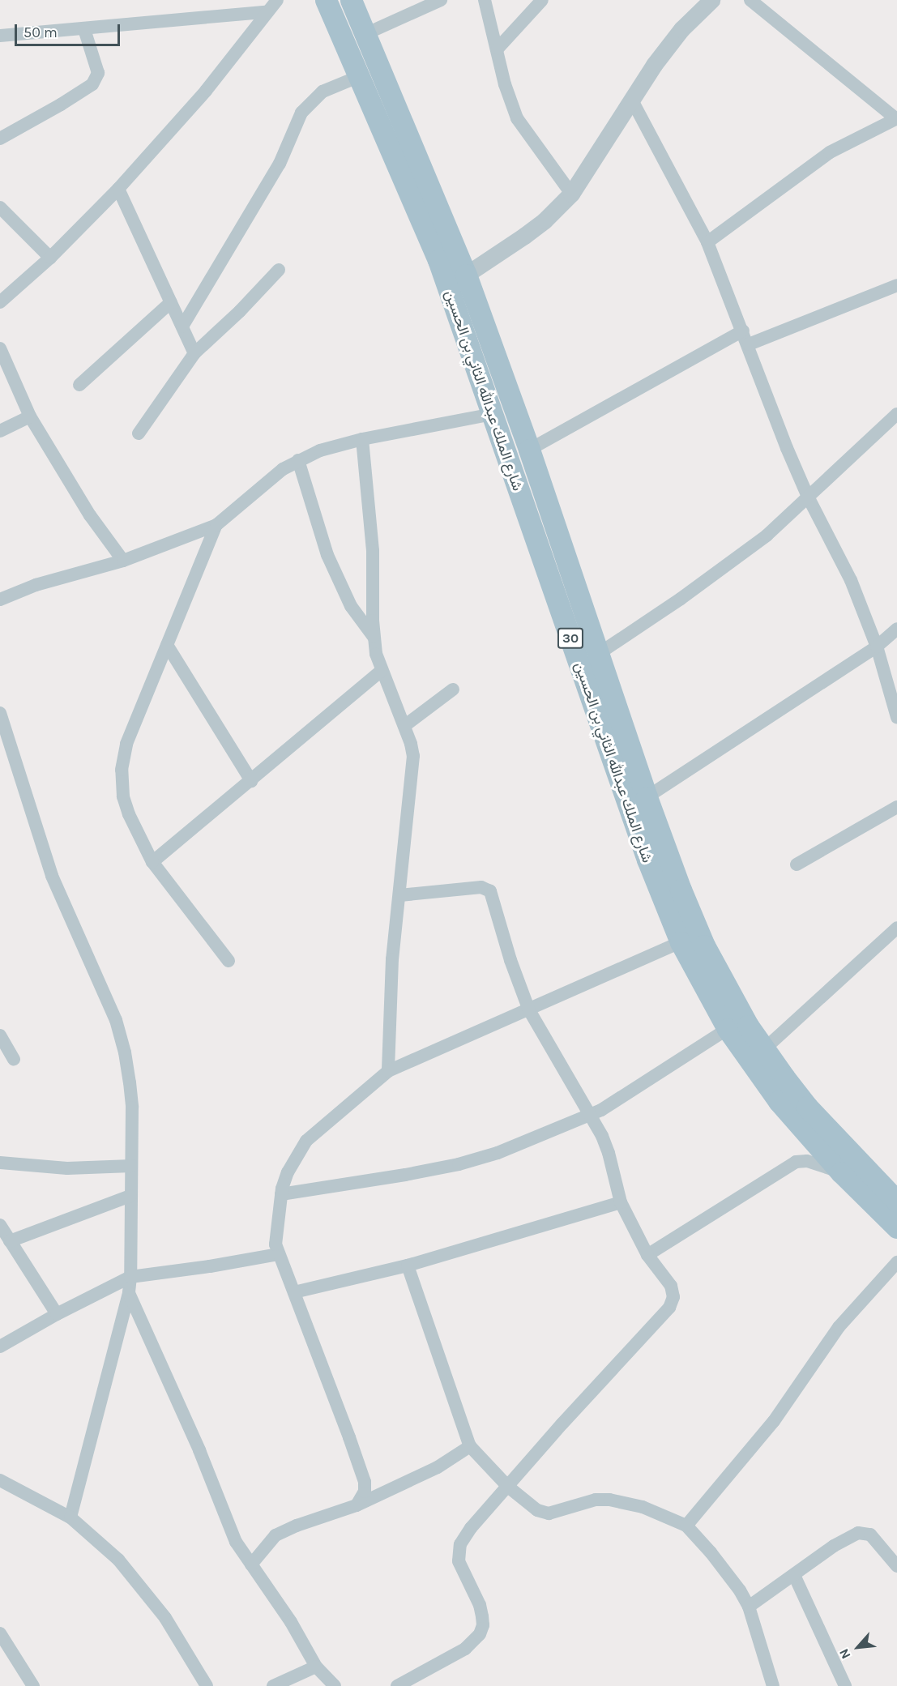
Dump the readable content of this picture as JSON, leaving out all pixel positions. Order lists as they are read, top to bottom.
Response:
{
  "streets": {
    "main road": ["شارع الملك عبدالله الثاني بن الحسين", "30"]
  },
  "scale_bar": "50 m",
  "north": "bottom left"
}
